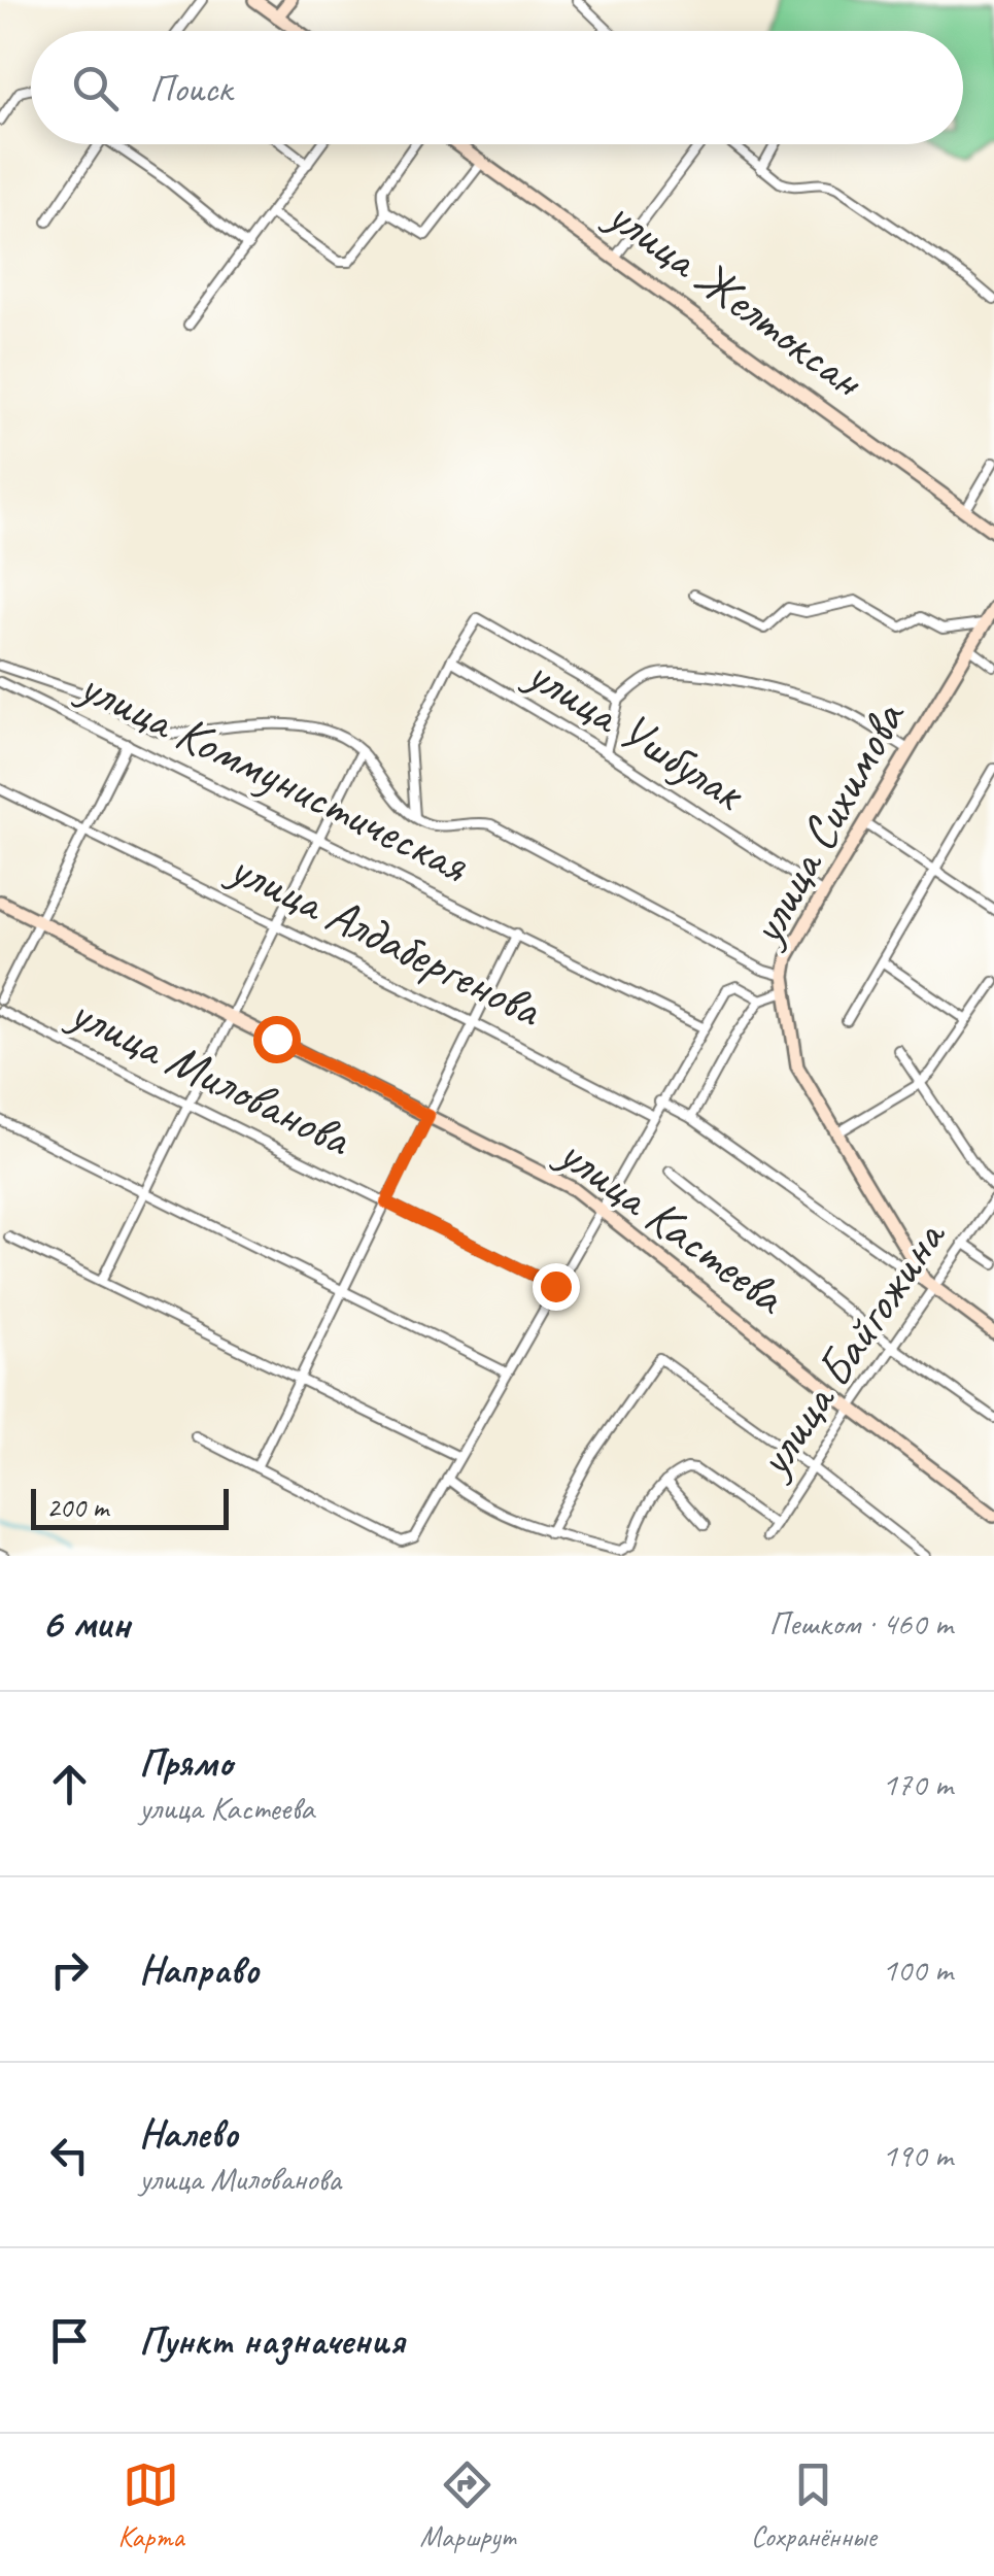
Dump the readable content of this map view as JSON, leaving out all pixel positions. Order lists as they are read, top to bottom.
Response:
{
  "streets": {
    "street": [
      "улица Желтоксан",
      "улица Ушбулак",
      "улица Коммунистическая",
      "улица Сихимова",
      "улица Алдабергенова",
      "улица Милованова",
      "улица Кастеева",
      "улица Байгожина"
    ]
  },
  "crossings": [
    ["улица Ушбулак", "улица Сихимова"],
    ["улица Кастеева", "улица Байгожина"]
  ],
  "scale_bar": "200 m",
  "page": {
    "search": "Поиск",
    "scale": "200 m",
    "heading": ["6 мин", "Пешком · 460 m"],
    "list": [
      ["Прямо", "улица Кастеева", "170 m"],
      ["Направо", "100 m"],
      ["Налево", "улица Милованова", "190 m"],
      "Пункт назначения"
    ],
    "nav": ["Карта", "Маршрут", "Сохранённые"]
  }
}
